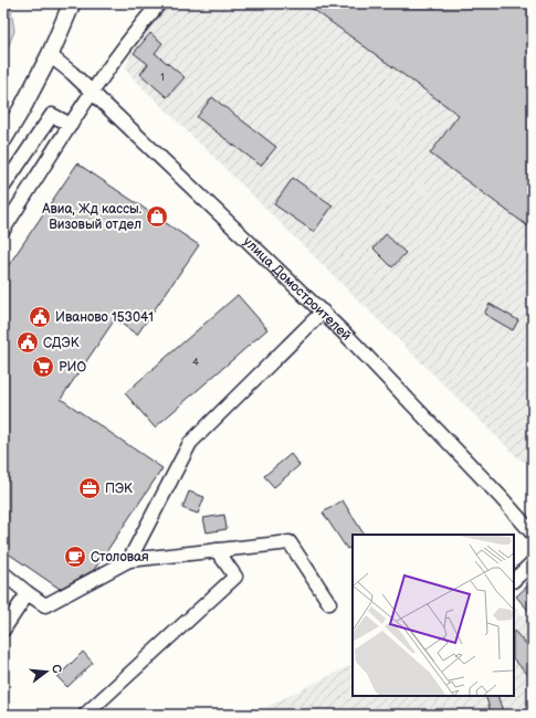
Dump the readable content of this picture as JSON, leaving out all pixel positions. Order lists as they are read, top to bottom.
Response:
{
  "streets": {
    "street": ["улица Домостроителей"]
  },
  "places": {
    "shop": ["Авиа, Жд кассы. Визовый отдел"],
    "public building": ["Иваново 153041", "СДЭК"],
    "supermarket": ["РИО"],
    "office": ["ПЭК"],
    "cafe": ["Столовая"]
  },
  "house_numbers": ["1", "4"],
  "north": "right"
}
